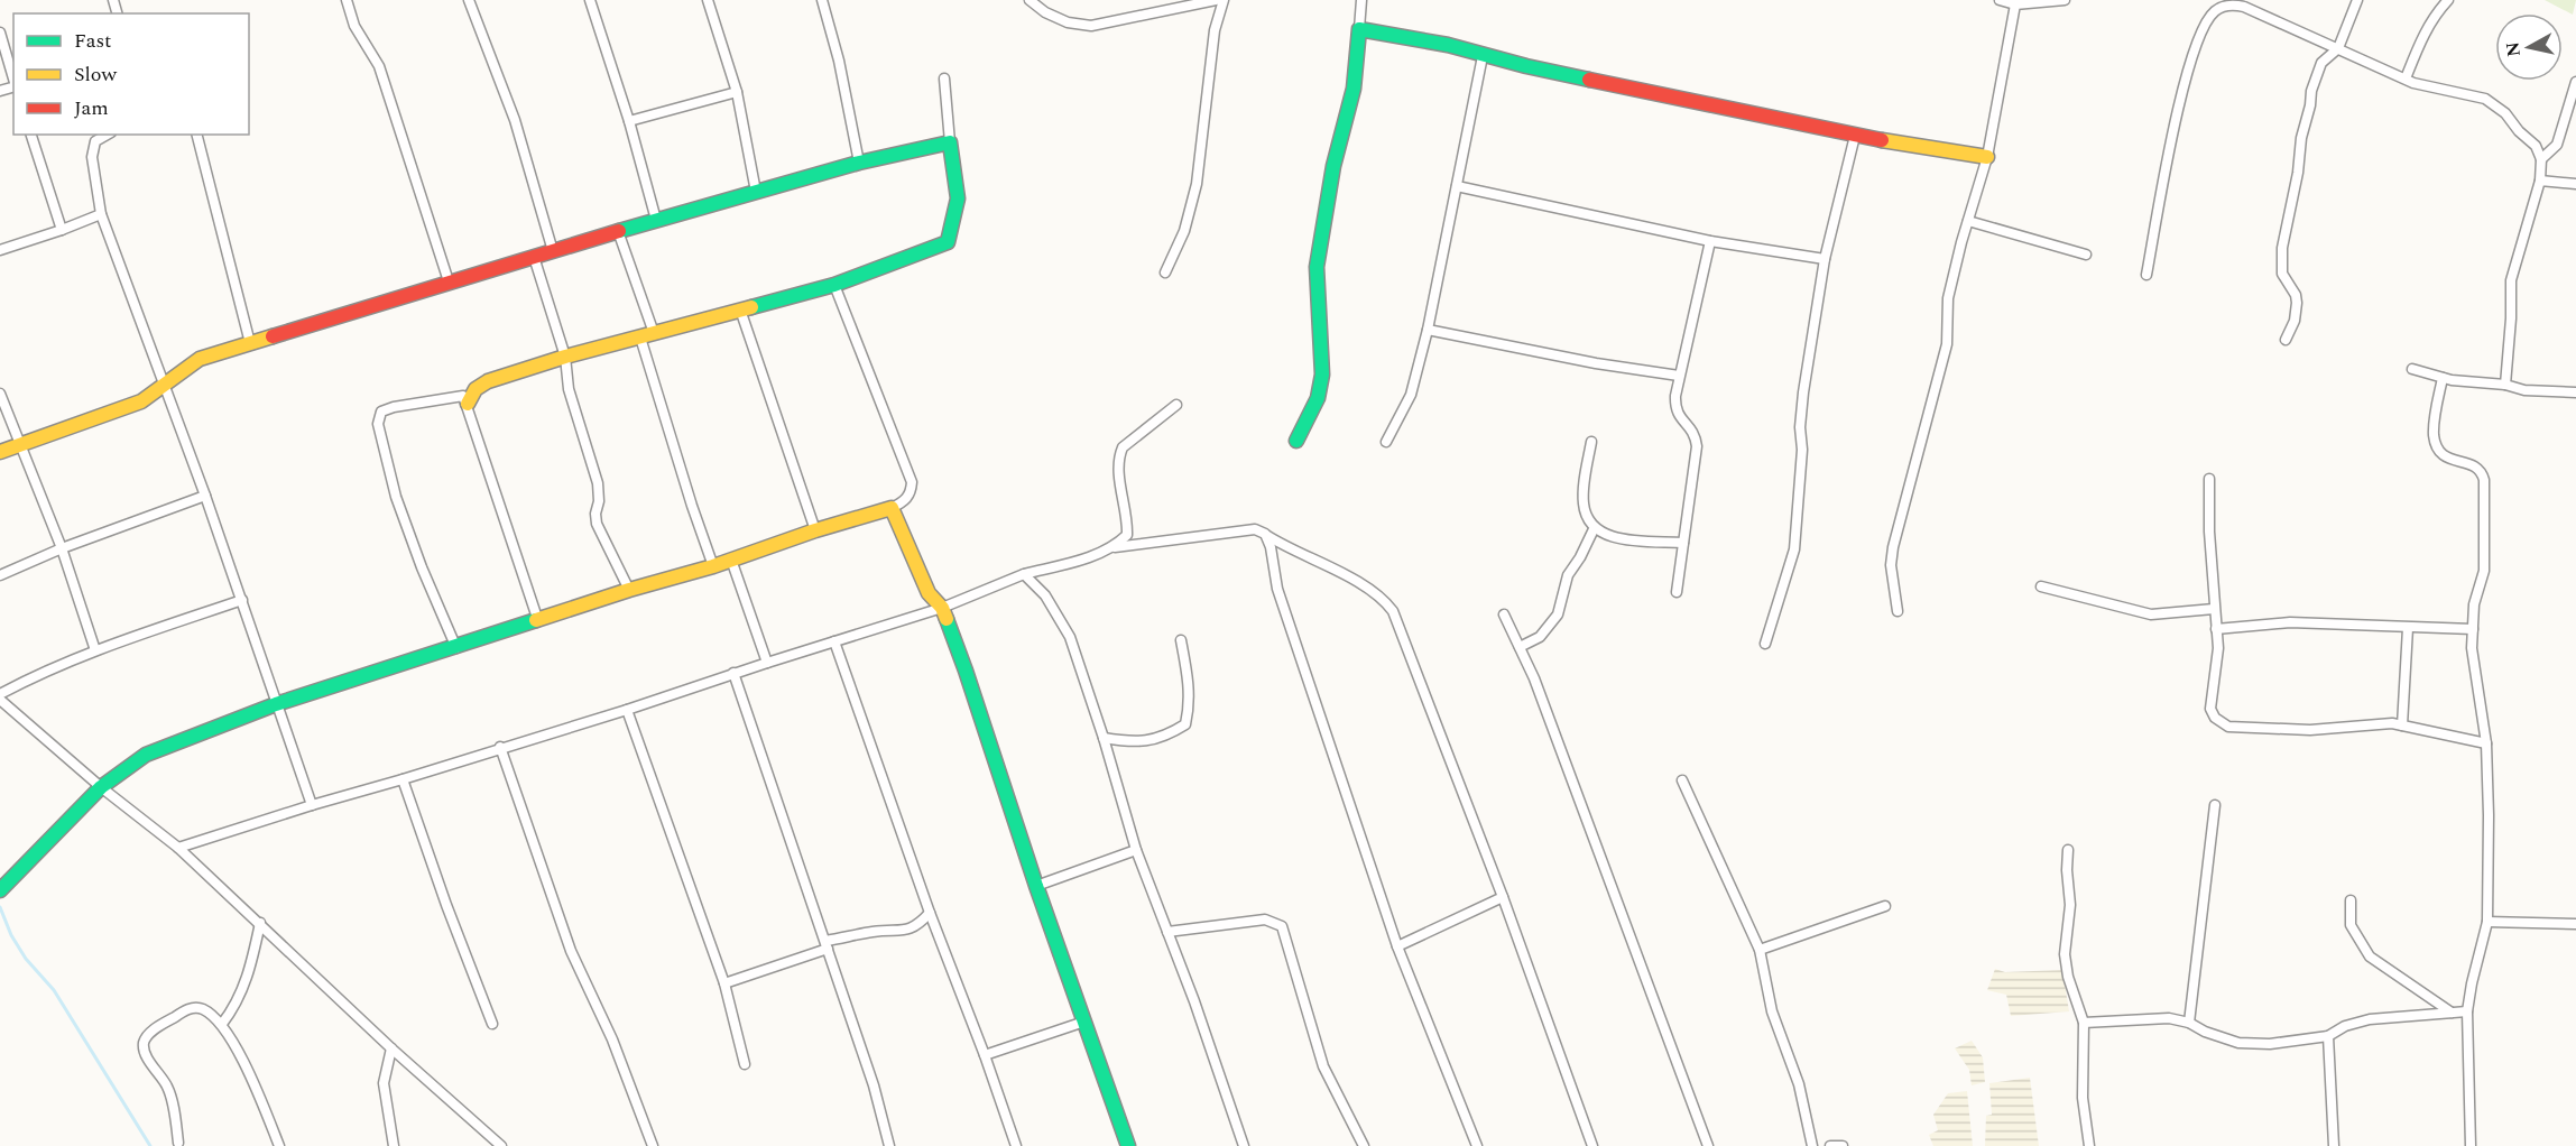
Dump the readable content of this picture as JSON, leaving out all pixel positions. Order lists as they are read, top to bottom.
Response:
{
  "legend": ["Fast", "Slow", "Jam"],
  "north": "left"
}
